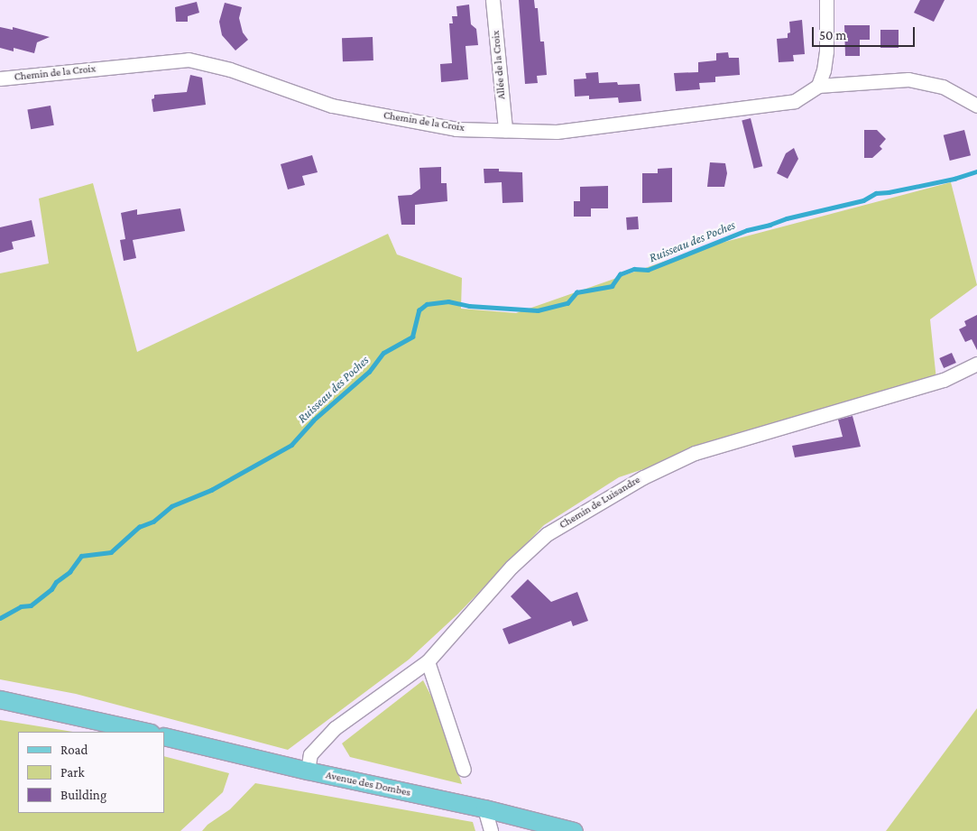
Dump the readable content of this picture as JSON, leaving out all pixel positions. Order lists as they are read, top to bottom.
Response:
{
  "streets": {
    "main road": ["Avenue des Dombes"],
    "street": ["Allée de la Croix", "Chemin de la Croix", "Chemin de Luisandre"]
  },
  "crossings": [
    ["Allée de la Croix", "Chemin de la Croix"],
    ["Chemin de Luisandre", "Avenue des Dombes"]
  ],
  "water": ["Ruisseau des Poches"],
  "legend": ["Road", "Park", "Building"],
  "scale_bar": "50 m"
}
